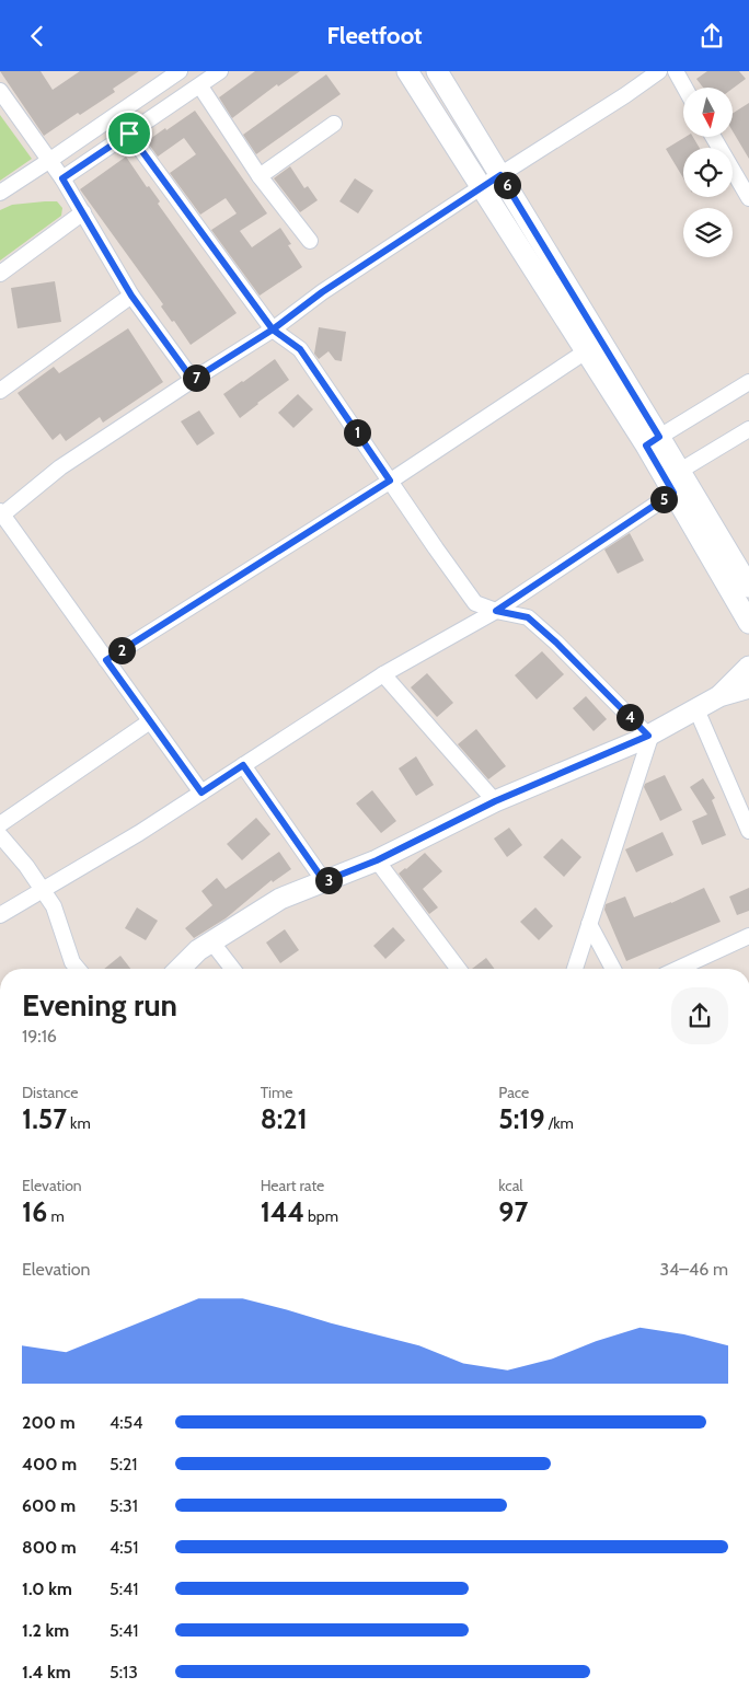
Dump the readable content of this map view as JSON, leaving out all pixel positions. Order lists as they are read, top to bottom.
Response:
{
  "north": "bottom",
  "page": {
    "header": "Fleetfoot",
    "pins": [
      "6",
      "7",
      "1",
      "5",
      "2",
      "4",
      "3"
    ],
    "heading": ["Evening run", "19:16"],
    "stats": [
      ["Distance", "1.57 km"],
      ["Time", "8:21"],
      ["Pace", "5:19 /km"],
      ["Elevation", "16 m"],
      ["Heart rate", "144 bpm"],
      ["kcal", "97"]
    ],
    "chart": ["Elevation", "34–46 m"],
    "list": [
      {
        "name": "200 m",
        "note": "4:54"
      },
      {
        "name": "400 m",
        "note": "5:21"
      },
      {
        "name": "600 m",
        "note": "5:31"
      },
      {
        "name": "800 m",
        "note": "4:51"
      },
      {
        "name": "1.0 km",
        "note": "5:41"
      },
      {
        "name": "1.2 km",
        "note": "5:41"
      },
      {
        "name": "1.4 km",
        "note": "5:13"
      }
    ]
  }
}
